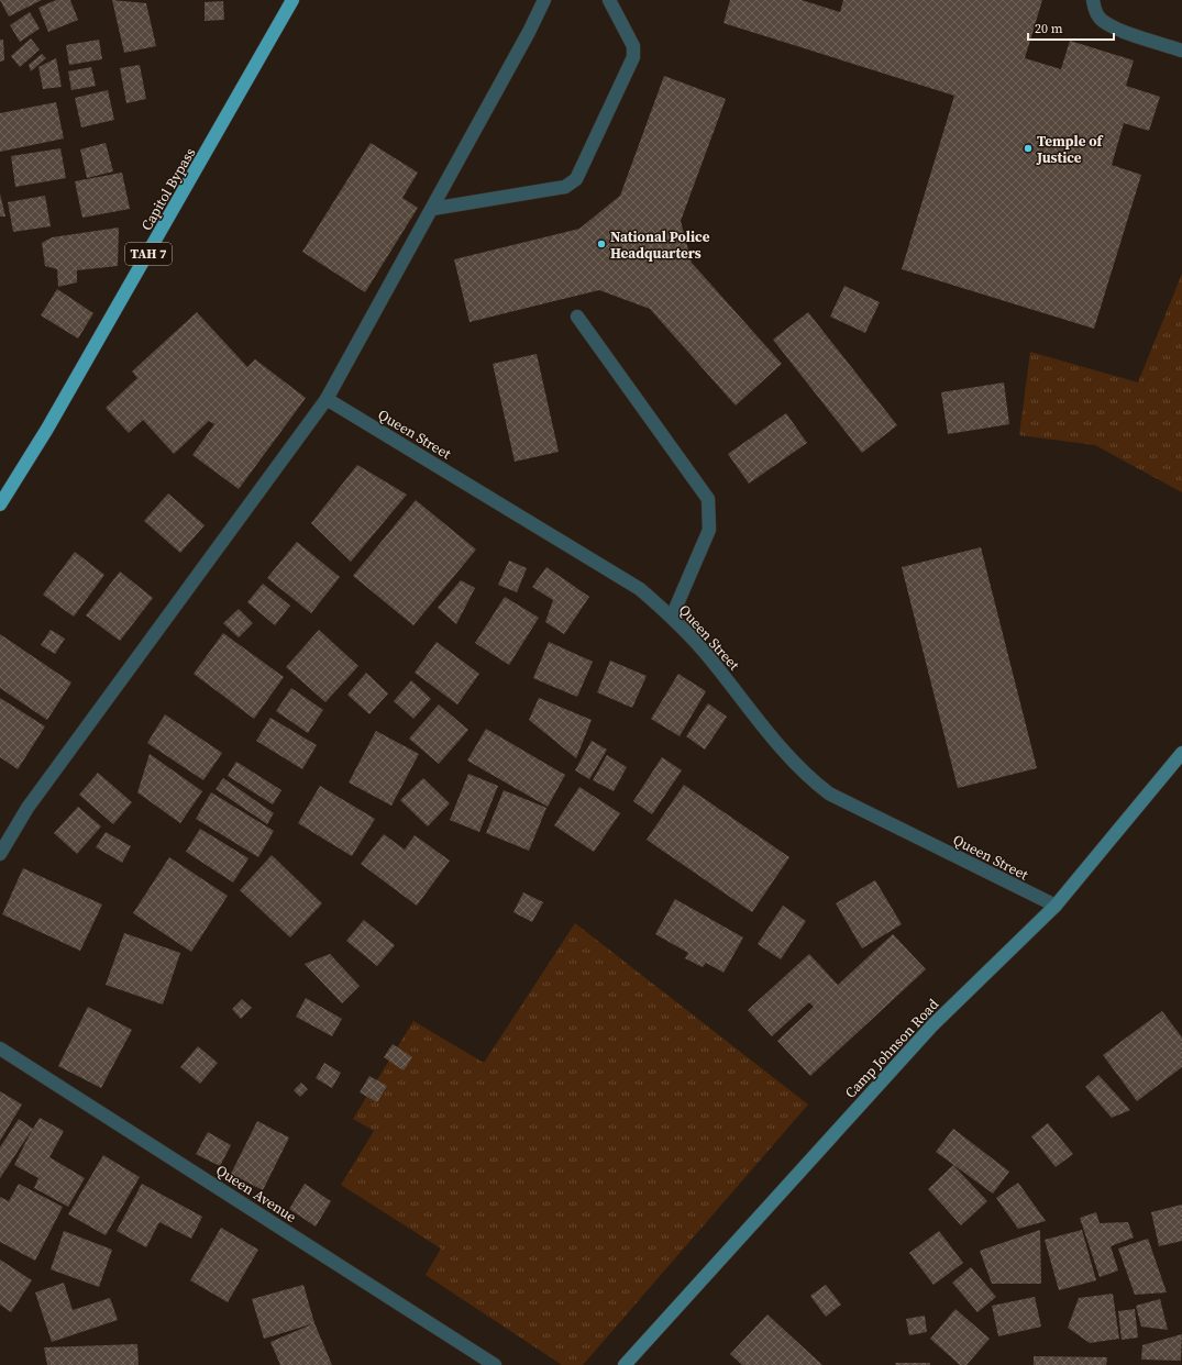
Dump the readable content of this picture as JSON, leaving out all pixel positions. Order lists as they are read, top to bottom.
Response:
{
  "streets": {
    "highway": ["Capitol Bypass", "TAH 7"],
    "main road": ["Camp Johnson Road"],
    "street": ["Queen Street", "Queen Avenue"]
  },
  "crossings": [
    ["Queen Street", "Camp Johnson Road"]
  ],
  "places": ["Temple of Justice", "National Police Headquarters"],
  "scale_bar": "20 m"
}
